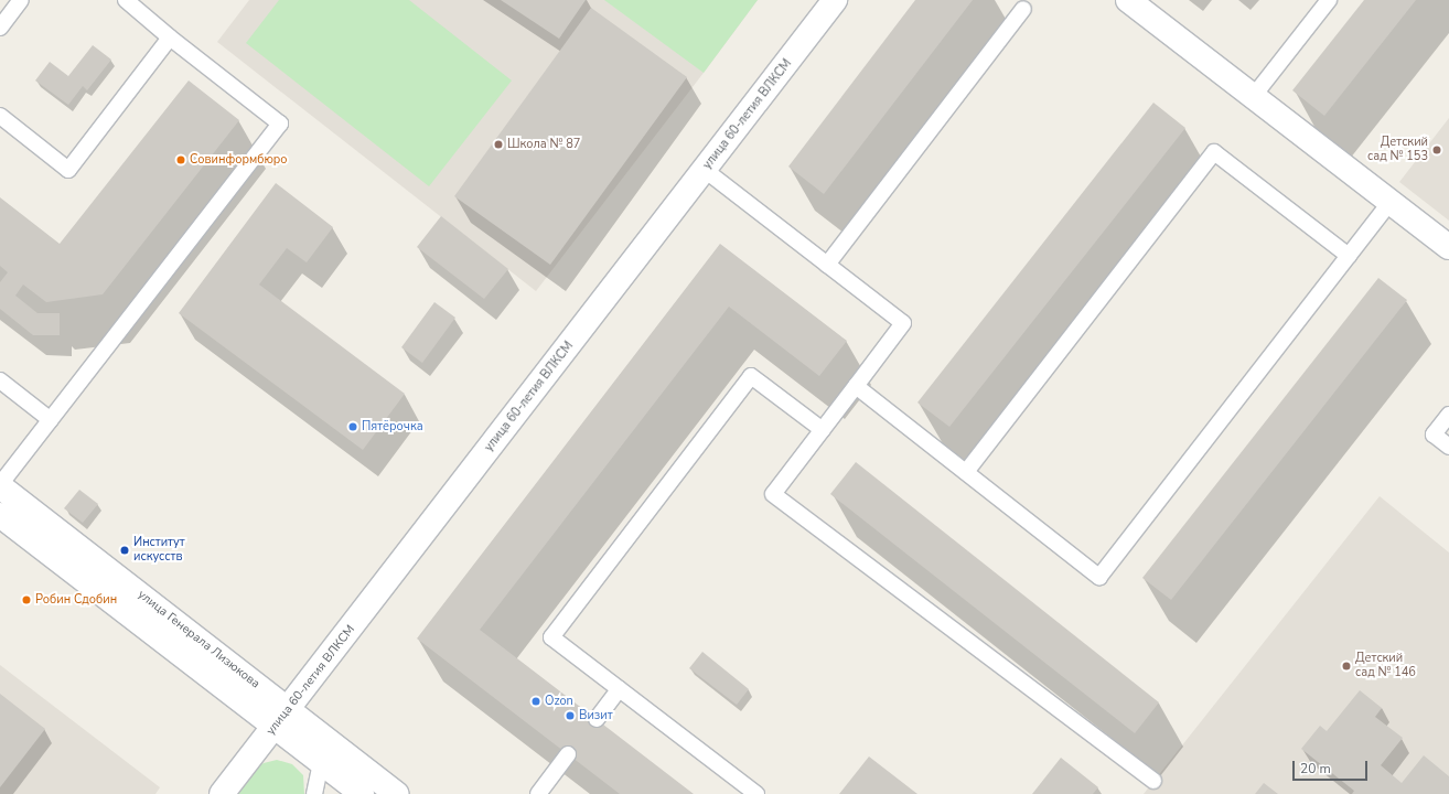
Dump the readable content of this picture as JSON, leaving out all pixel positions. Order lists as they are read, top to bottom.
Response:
{
  "streets": {
    "street": ["улица 60-летия ВЛКСМ", "улица Генерала Лизюкова"]
  },
  "crossings": [
    ["улица 60-летия ВЛКСМ", "улица Генерала Лизюкова"]
  ],
  "places": [
    "Школа № 87",
    "Детский сад № 153",
    "Совинформбюро",
    "Пятёрочка",
    "Институт искусств",
    "Робин Сдобин",
    "Детский сад № 146",
    "Ozon",
    "Визит"
  ],
  "scale_bar": "20 m"
}
